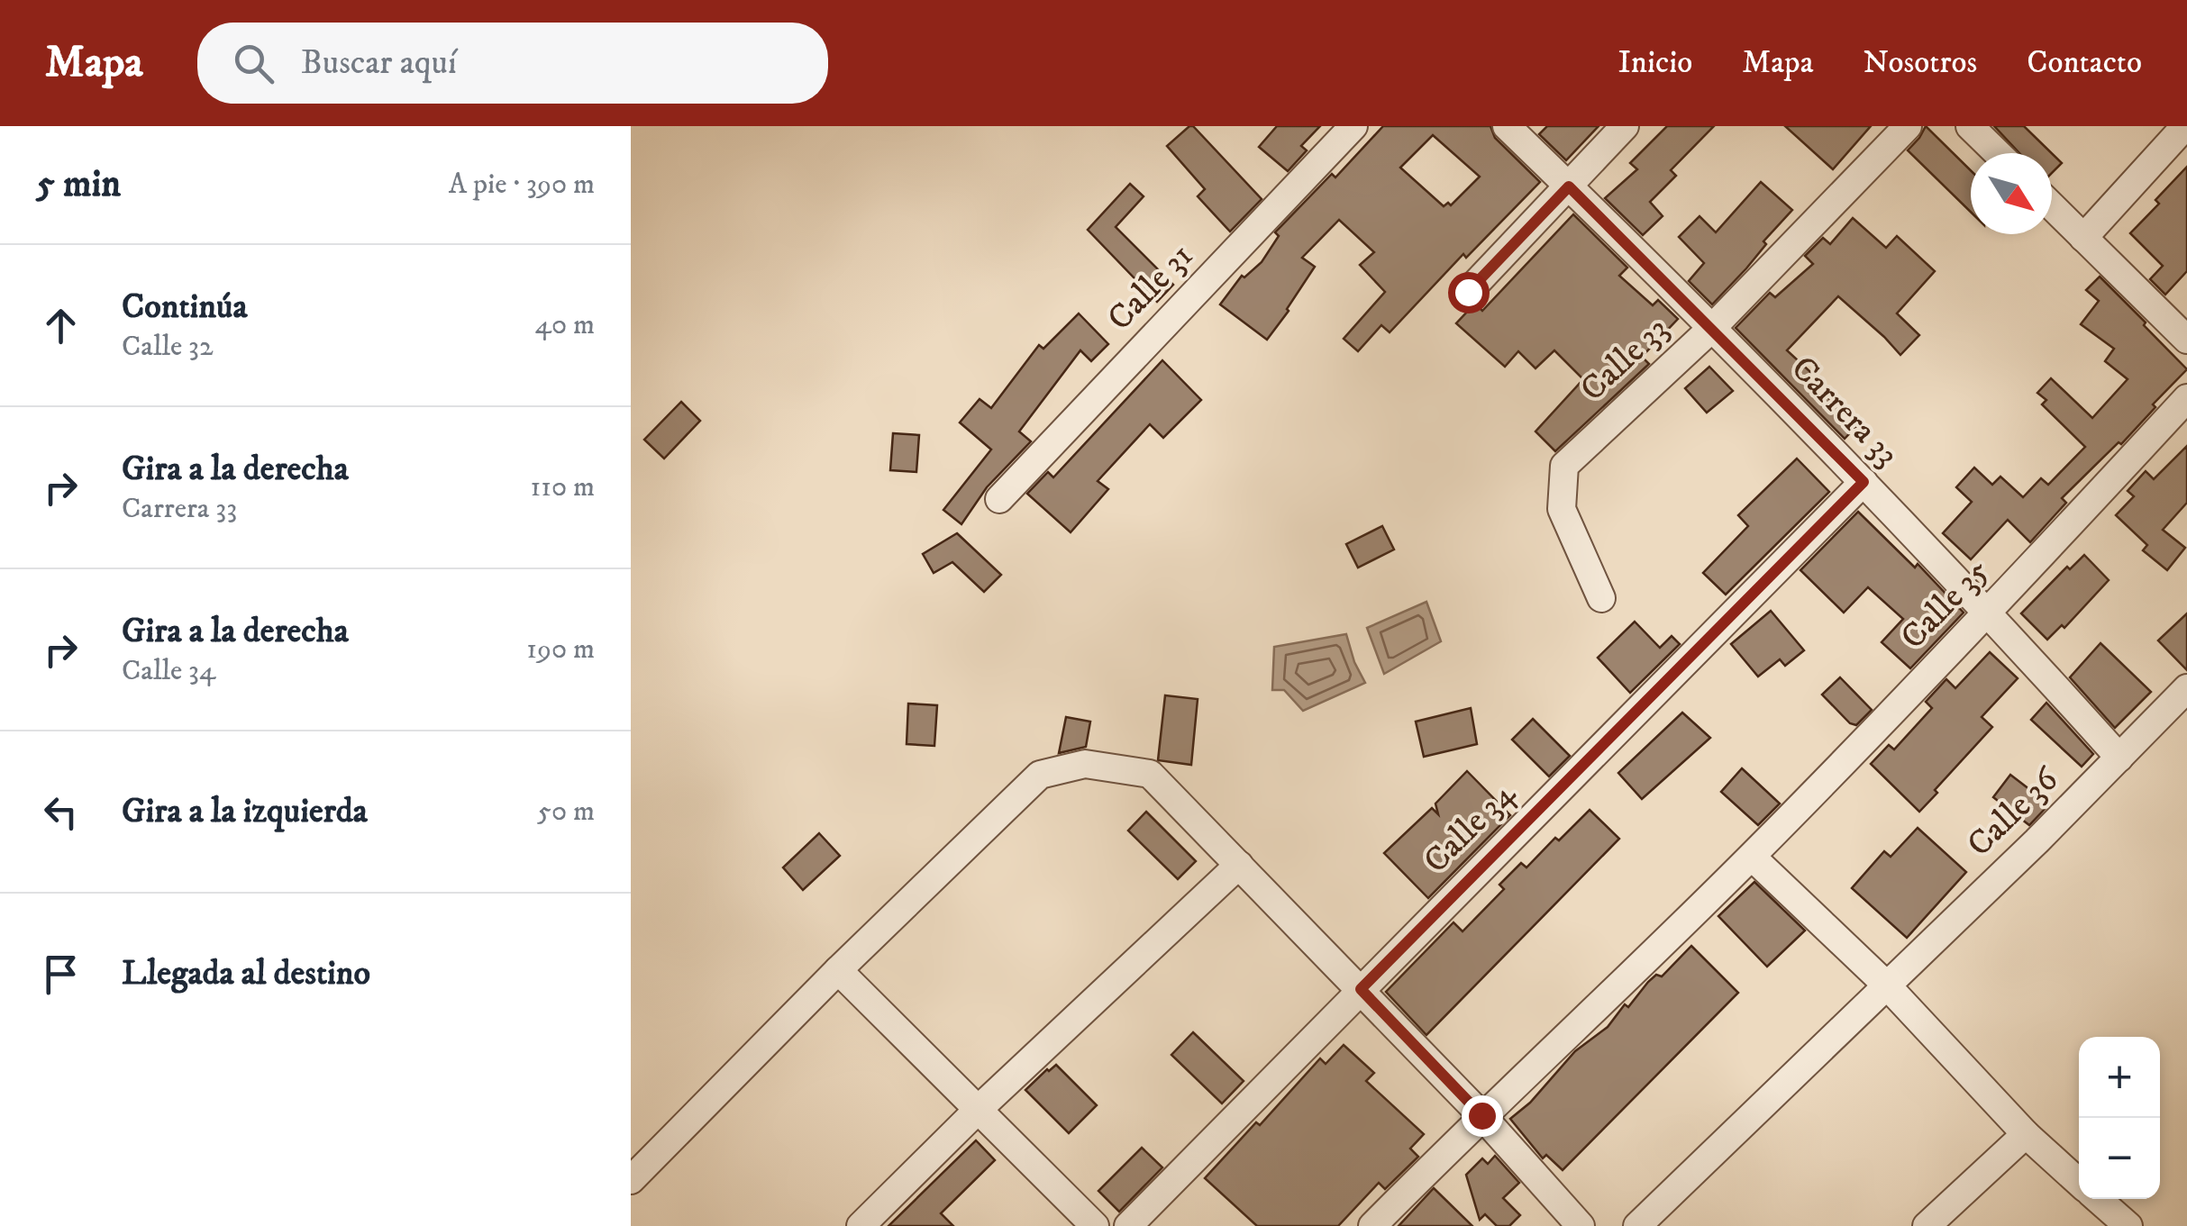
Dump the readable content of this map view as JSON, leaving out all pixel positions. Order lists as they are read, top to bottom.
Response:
{
  "streets": {
    "street": [
      "Calle 31",
      "Calle 33",
      "Carrera 33",
      "Calle 35",
      "Calle 36",
      "Calle 34"
    ]
  },
  "crossings": [
    ["Calle 33", "Carrera 33"],
    ["Carrera 33", "Calle 35"],
    ["Carrera 33", "Calle 36"],
    ["Carrera 33", "Calle 34"]
  ],
  "north": "bottom right",
  "page": {
    "header": "Mapa",
    "search": "Buscar aquí",
    "nav": [
      "Inicio",
      "Mapa",
      "Nosotros",
      "Contacto"
    ],
    "heading": ["5 min", "A pie · 390 m"],
    "list": [
      ["Continúa", "Calle 32", "40 m"],
      ["Gira a la derecha", "Carrera 33", "110 m"],
      ["Gira a la derecha", "Calle 34", "190 m"],
      ["Gira a la izquierda", "50 m"],
      "Llegada al destino"
    ],
    "map_buttons": ["+", "−"]
  }
}
